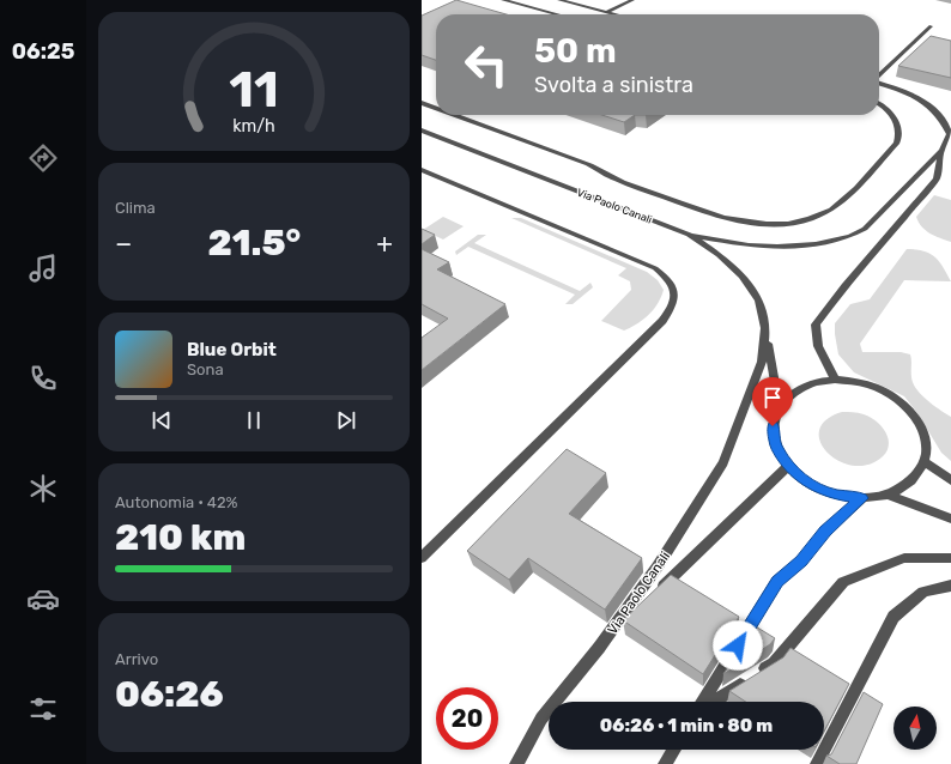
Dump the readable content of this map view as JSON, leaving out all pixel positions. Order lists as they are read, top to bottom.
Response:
{
  "streets": {
    "street": ["Via Paolo Canali"]
  },
  "north": "top",
  "page": {
    "tabs": "06:25",
    "turn": ["50 m", "Svolta a sinistra"],
    "tile": [
      "Clima",
      ["Autonomia · 42%", "210 km"],
      ["Arrivo", "06:26"]
    ],
    "heat": ["−", "21.5°", "+"],
    "song": ["Blue Orbit", "Sona"],
    "limit": "20",
    "trip": "06:26 · 1 min · 80 m",
    "gauge": ["11", "km/h"]
  }
}
